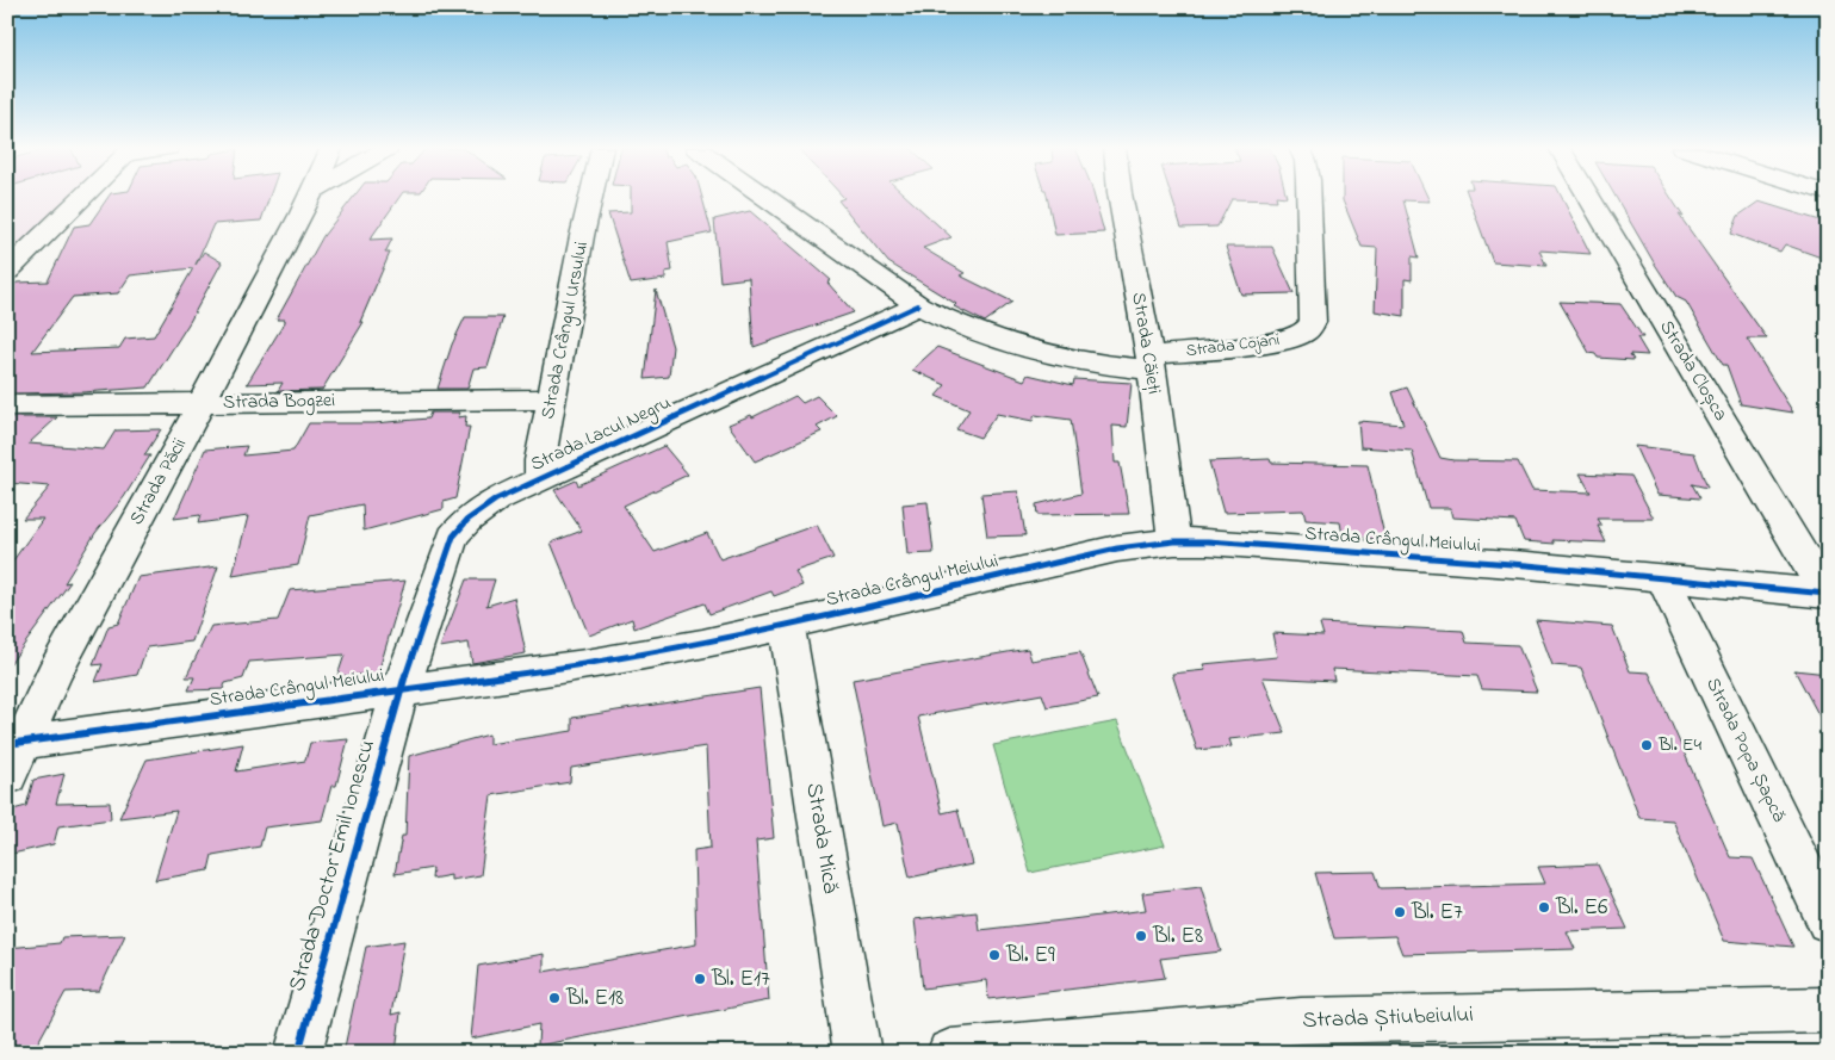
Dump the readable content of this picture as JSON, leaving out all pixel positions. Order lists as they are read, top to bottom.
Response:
{
  "streets": {
    "street": [
      "Strada Crângul Ursului",
      "Strada Căieți",
      "Strada Cojani",
      "Strada Cloșca",
      "Strada Bogzei",
      "Strada Lacul Negru",
      "Strada Păcii",
      "Strada Crângul Meiului",
      "Strada Popa Șapcă",
      "Strada Mică",
      "Strada Doctor Emil Ionescu",
      "Strada Știubeiului"
    ]
  },
  "crossings": [
    ["Strada Crângul Ursului", "Strada Bogzei"],
    ["Strada Crângul Ursului", "Strada Lacul Negru"],
    ["Strada Căieți", "Strada Cojani"],
    ["Strada Căieți", "Strada Crângul Meiului"],
    ["Strada Cojani", "Strada Lacul Negru"],
    ["Strada Cloșca", "Strada Crângul Meiului"],
    ["Strada Bogzei", "Strada Păcii"],
    ["Strada Lacul Negru", "Strada Crângul Meiului"],
    ["Strada Lacul Negru", "Strada Doctor Emil Ionescu"],
    ["Strada Păcii", "Strada Crângul Meiului"],
    ["Strada Crângul Meiului", "Strada Popa Șapcă"],
    ["Strada Crângul Meiului", "Strada Mică"],
    ["Strada Crângul Meiului", "Strada Doctor Emil Ionescu"]
  ],
  "places": [
    "Bl. E4",
    "Bl. E6",
    "Bl. E7",
    "Bl. E8",
    "Bl. E9",
    "Bl. E17",
    "Bl. E18"
  ]
}
